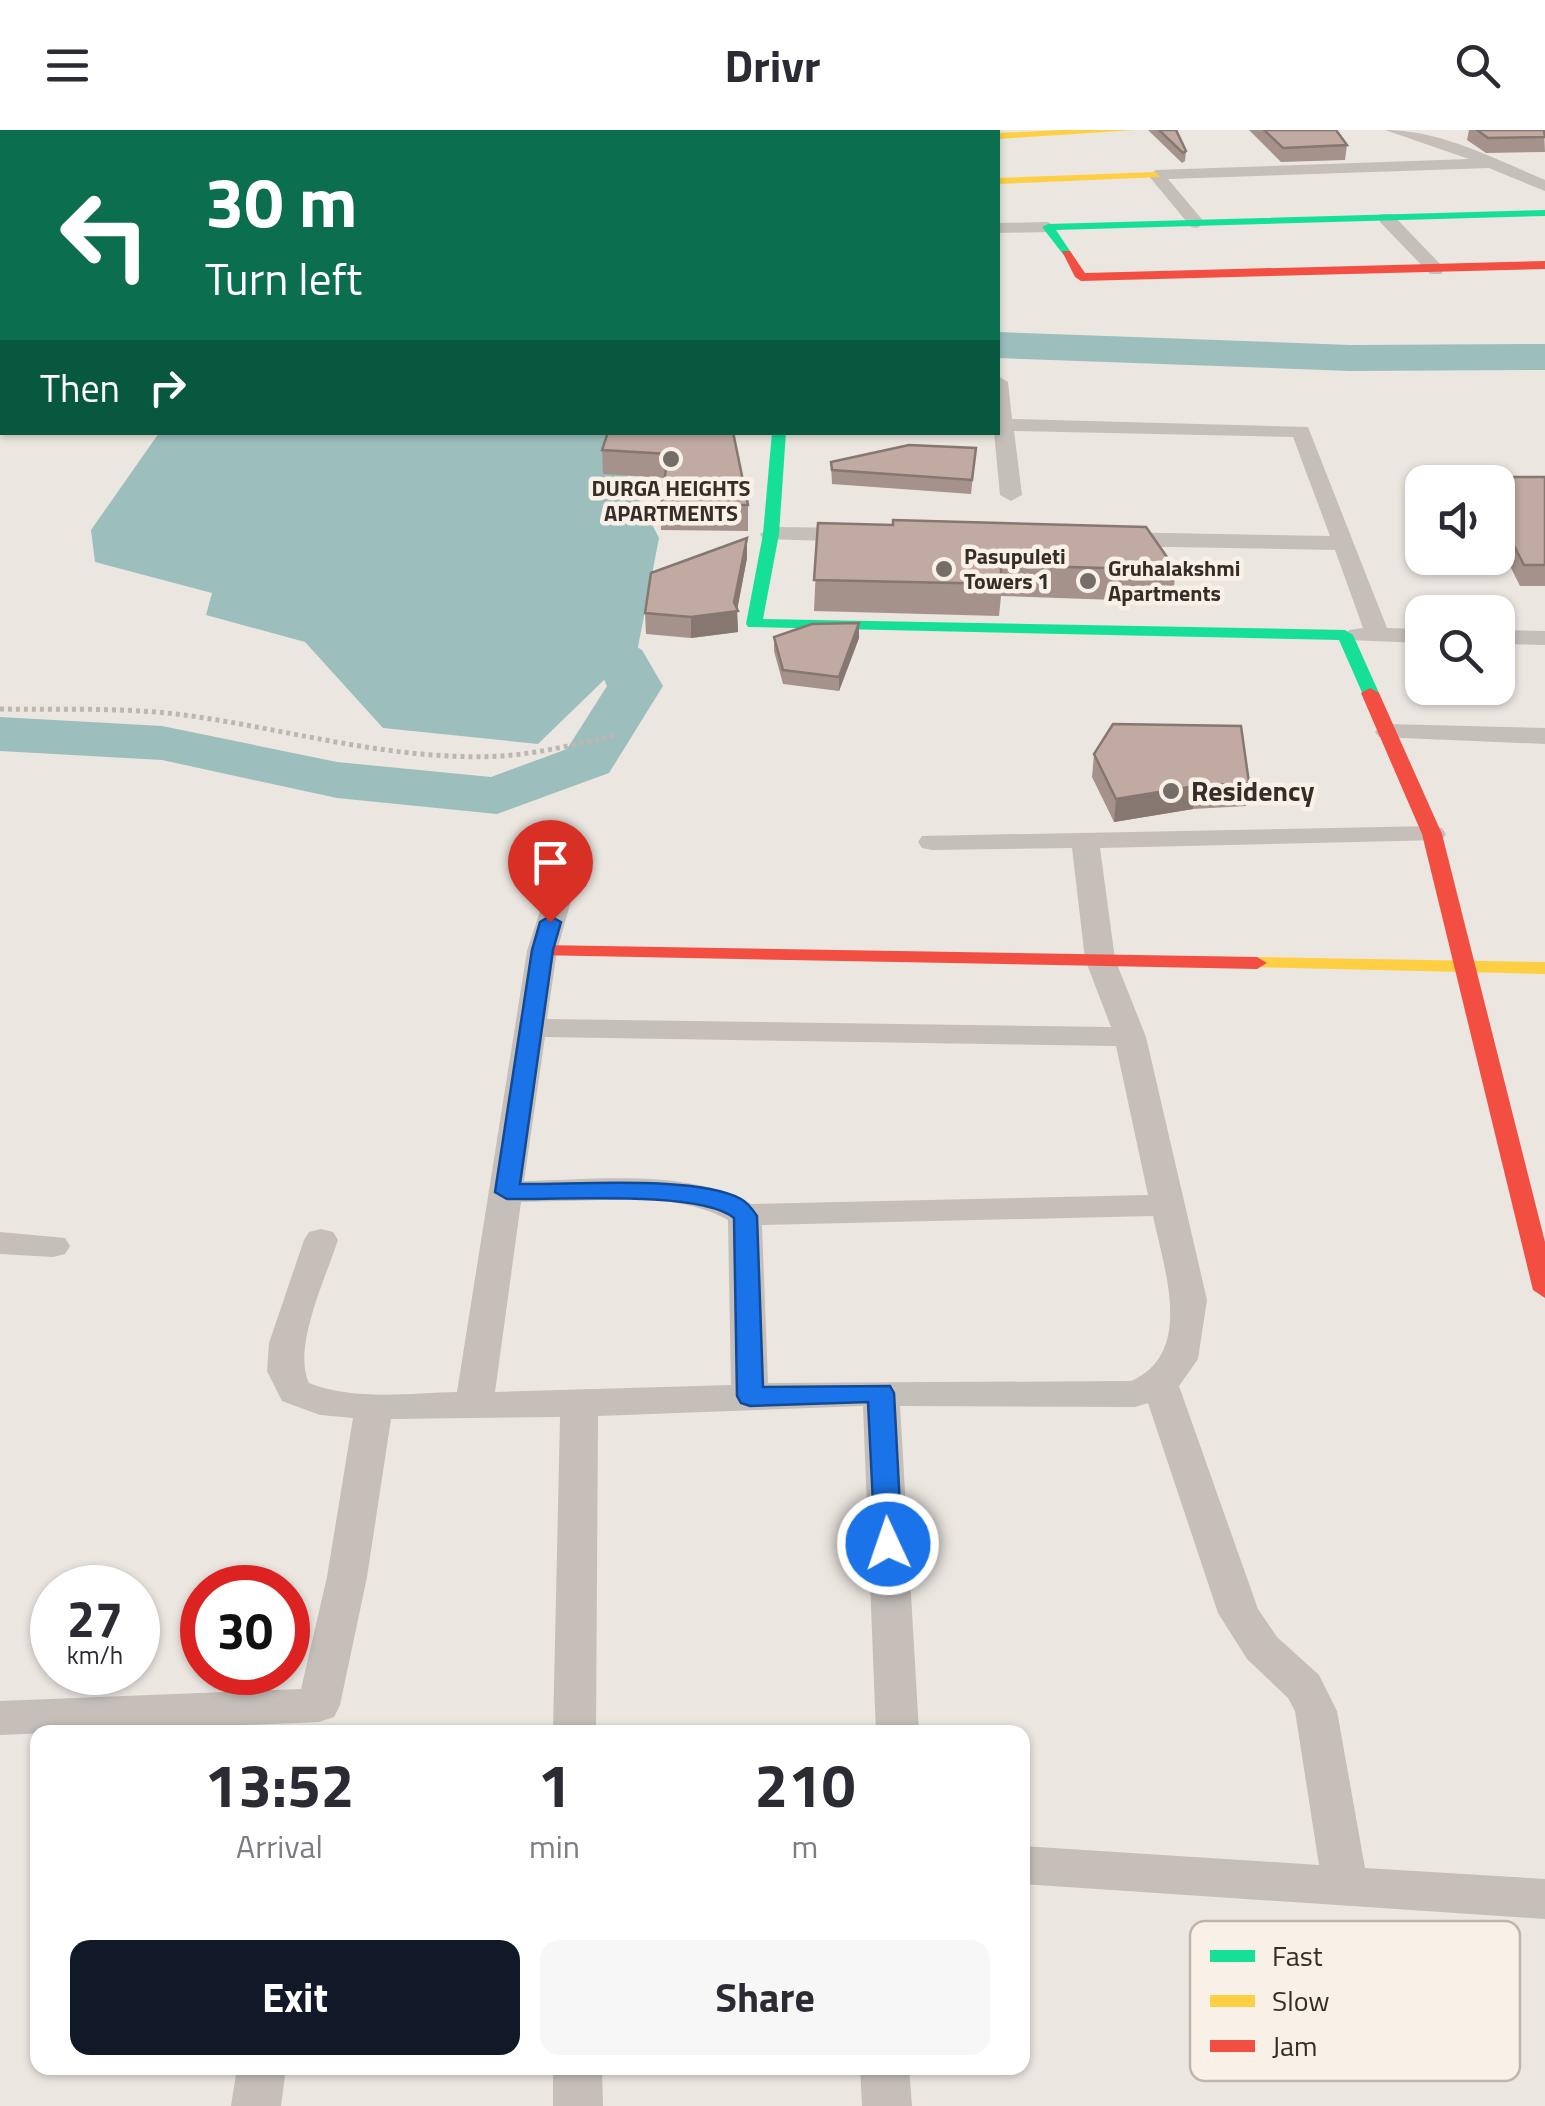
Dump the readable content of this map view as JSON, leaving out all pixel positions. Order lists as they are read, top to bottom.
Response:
{
  "places": [
    "DURGA HEIGHTS APARTMENTS",
    "Pasupuleti Towers 1",
    "Gruhalakshmi Apartments",
    "Residency"
  ],
  "legend": ["Fast", "Slow", "Jam"],
  "page": {
    "header": "Drivr",
    "turn": ["30 m", "Turn left"],
    "then": "Then",
    "speed": "27 km/h",
    "limit": "30",
    "eta": [
      "13:52",
      "Arrival",
      "1",
      "min",
      "210",
      "m"
    ],
    "buttons": ["Exit", "Share"]
  }
}
